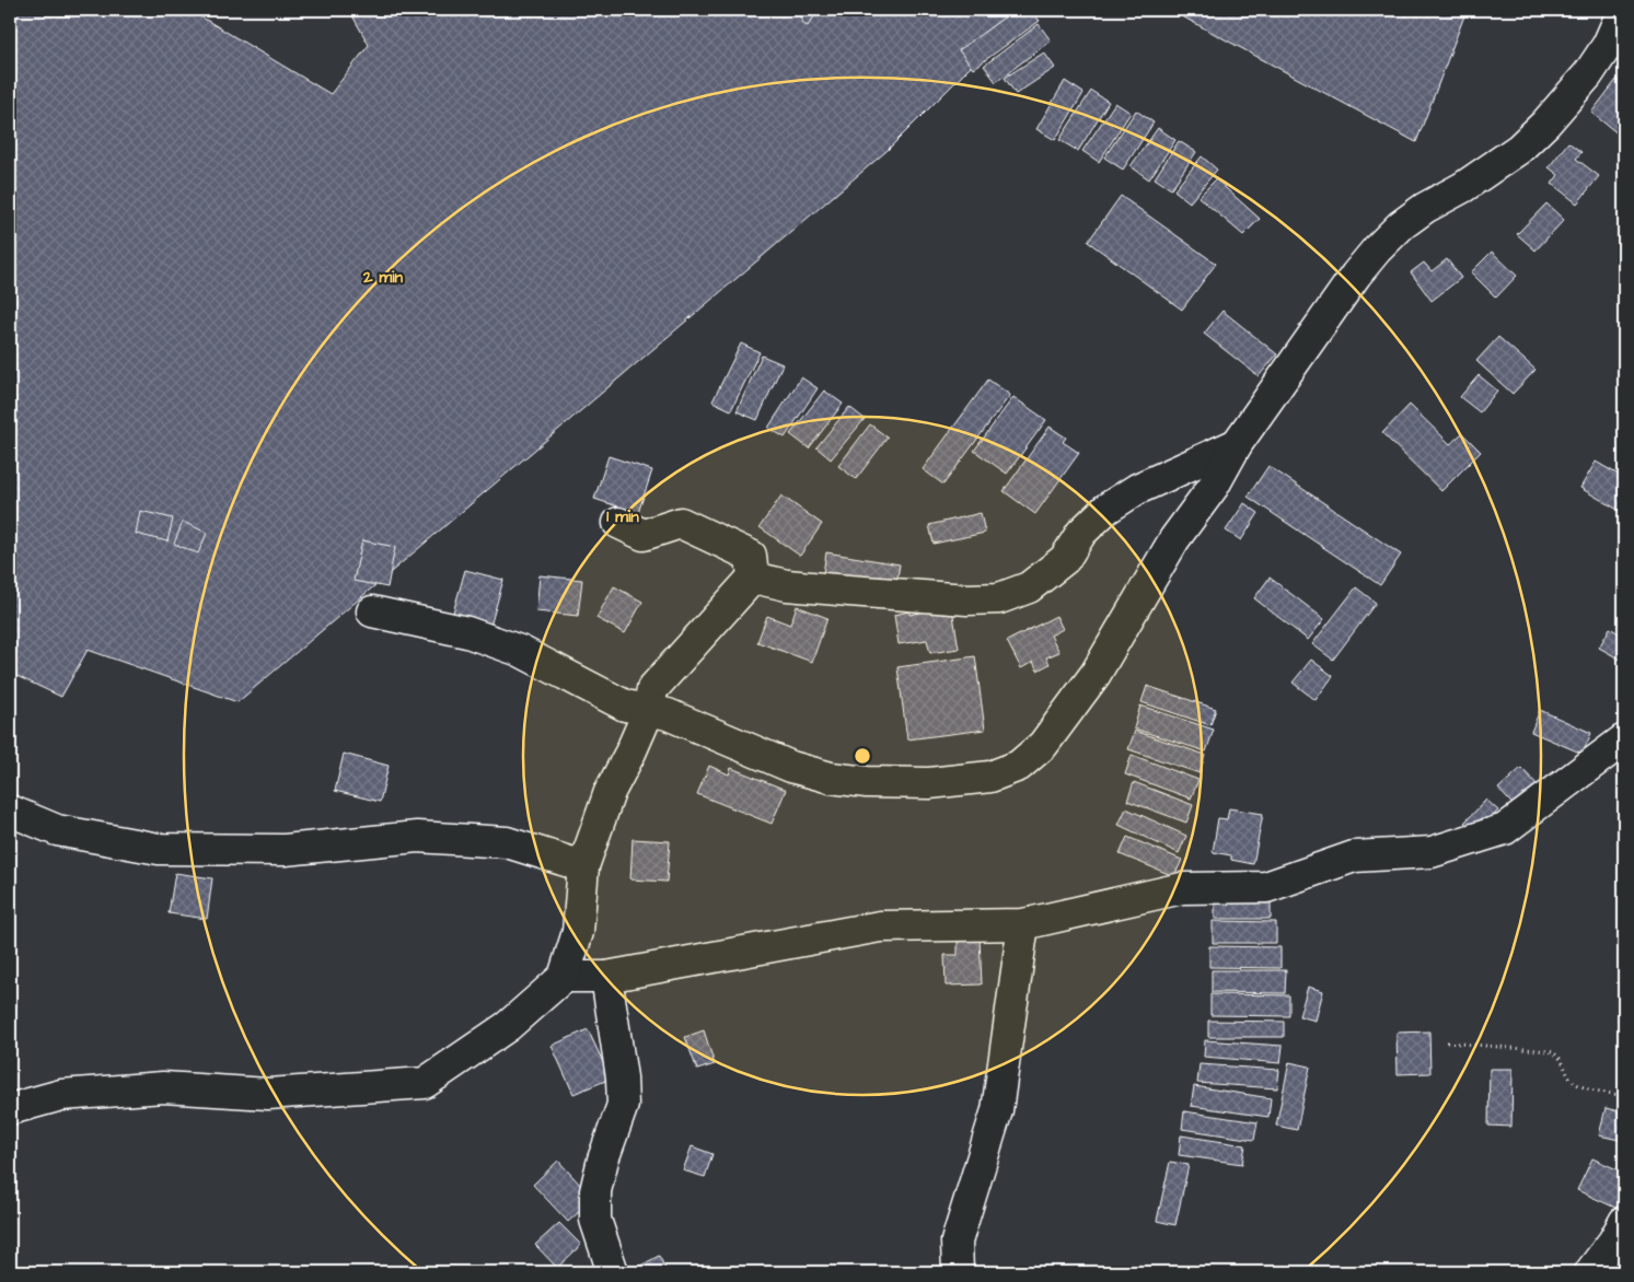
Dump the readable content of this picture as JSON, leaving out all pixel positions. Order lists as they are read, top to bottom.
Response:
{
  "rings": ["2 min", "1 min"]
}
